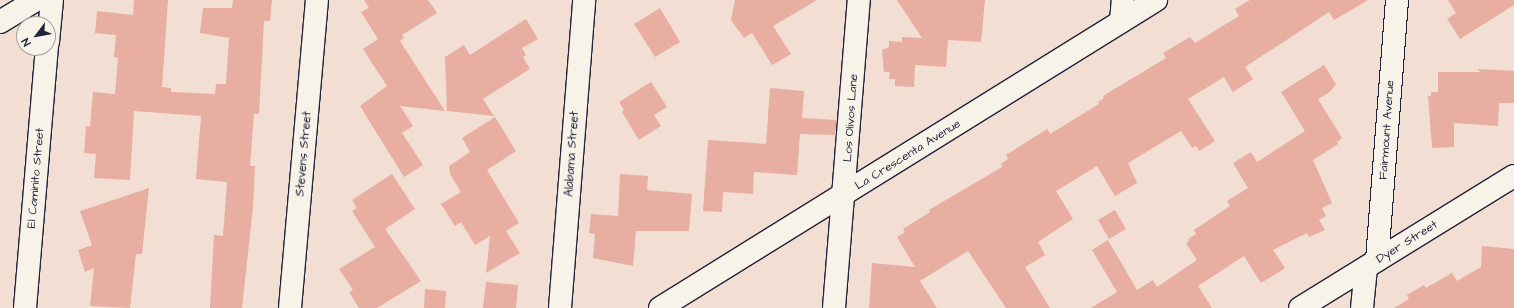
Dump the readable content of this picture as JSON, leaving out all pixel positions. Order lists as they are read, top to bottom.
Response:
{
  "streets": {
    "street": [
      "Los Olivos Lane",
      "Fairmount Avenue",
      "Stevens Street",
      "Alabama Street",
      "La Crescenta Avenue",
      "El Caminito Street",
      "Dyer Street"
    ]
  },
  "crossings": [
    ["Los Olivos Lane", "La Crescenta Avenue"],
    ["Fairmount Avenue", "Dyer Street"]
  ],
  "north": "bottom left"
}
